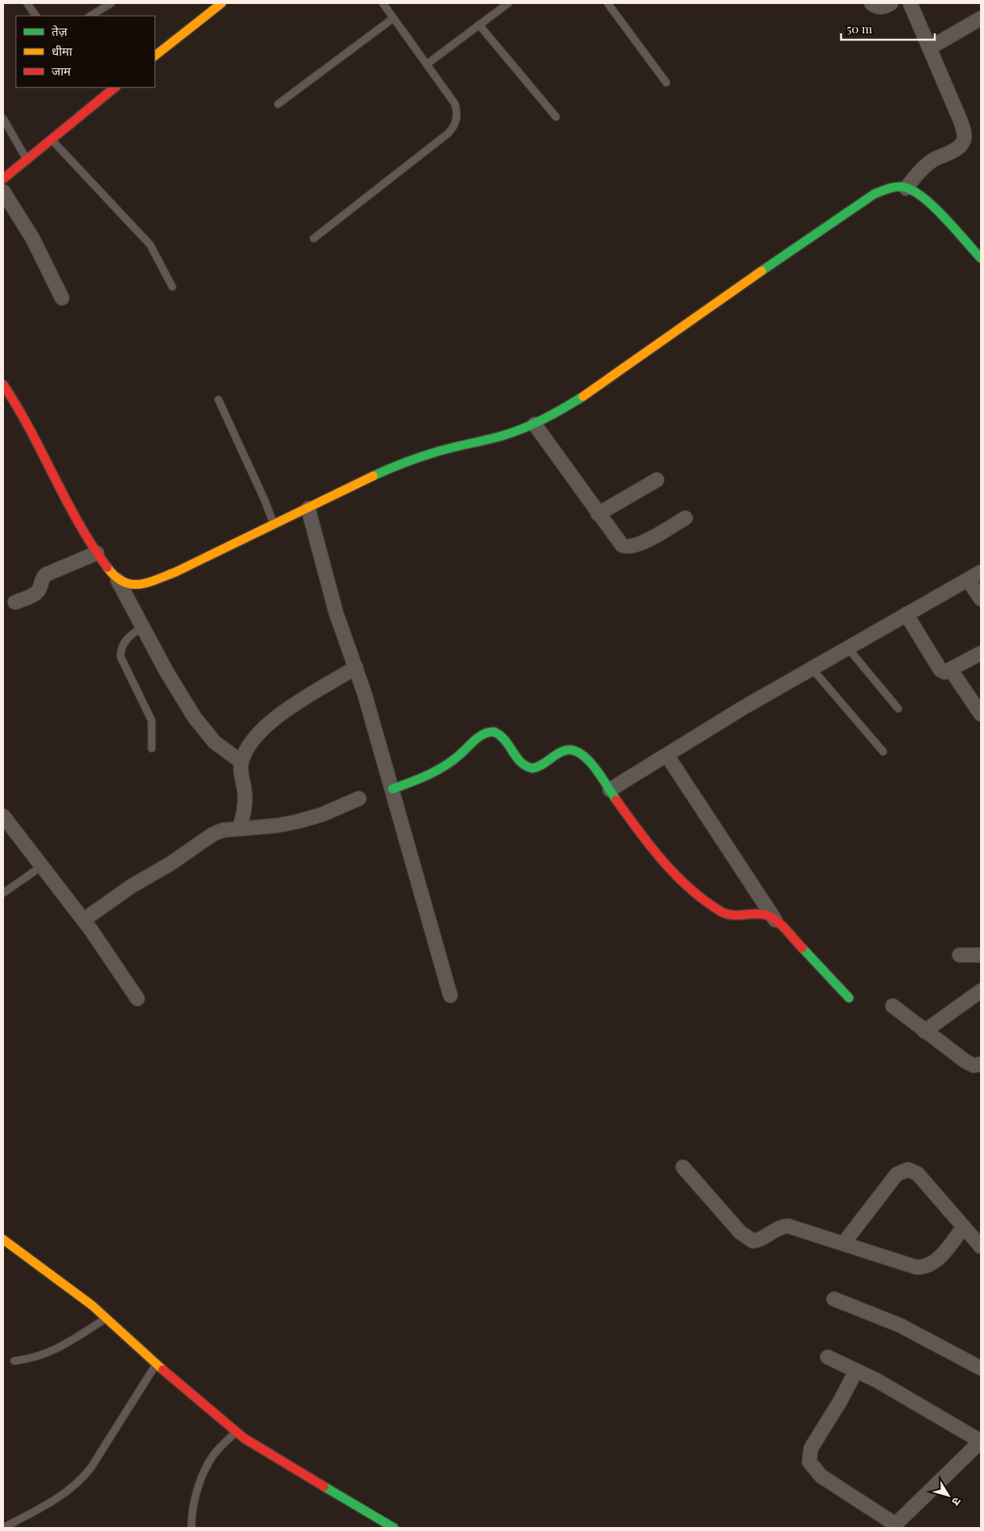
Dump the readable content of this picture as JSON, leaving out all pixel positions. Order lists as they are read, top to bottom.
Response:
{
  "legend": ["तेज़", "धीमा", "जाम"],
  "scale_bar": "50 m",
  "north": "bottom right"
}
